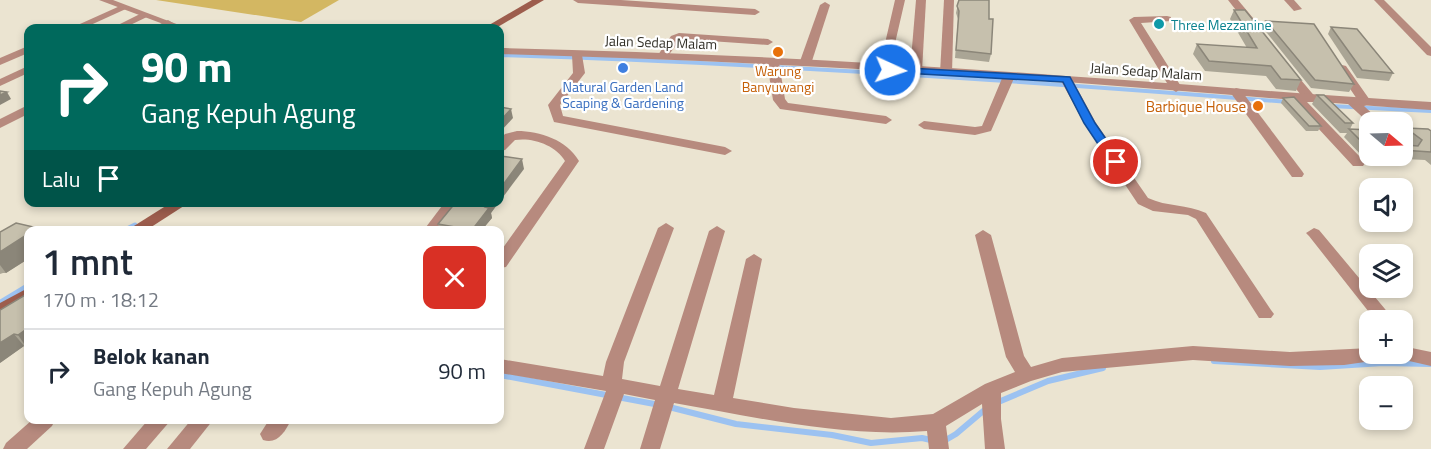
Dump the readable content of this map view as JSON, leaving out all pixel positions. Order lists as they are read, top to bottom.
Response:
{
  "streets": {
    "street": ["Jalan Sedap Malam"]
  },
  "places": [
    "Three Mezzanine",
    "Warung Banyuwangi",
    "Natural Garden Land Scaping & Gardening",
    "Barbique House"
  ],
  "north": "right",
  "page": {
    "turn": ["90 m", "Gang Kepuh Agung"],
    "map_buttons": ["+", "−"],
    "then": "Lalu",
    "heading": ["1 mnt", "170 m · 18:12"],
    "list": [
      {
        "name": "Belok kanan",
        "note": "Gang Kepuh Agung",
        "value": "90 m"
      }
    ]
  }
}
